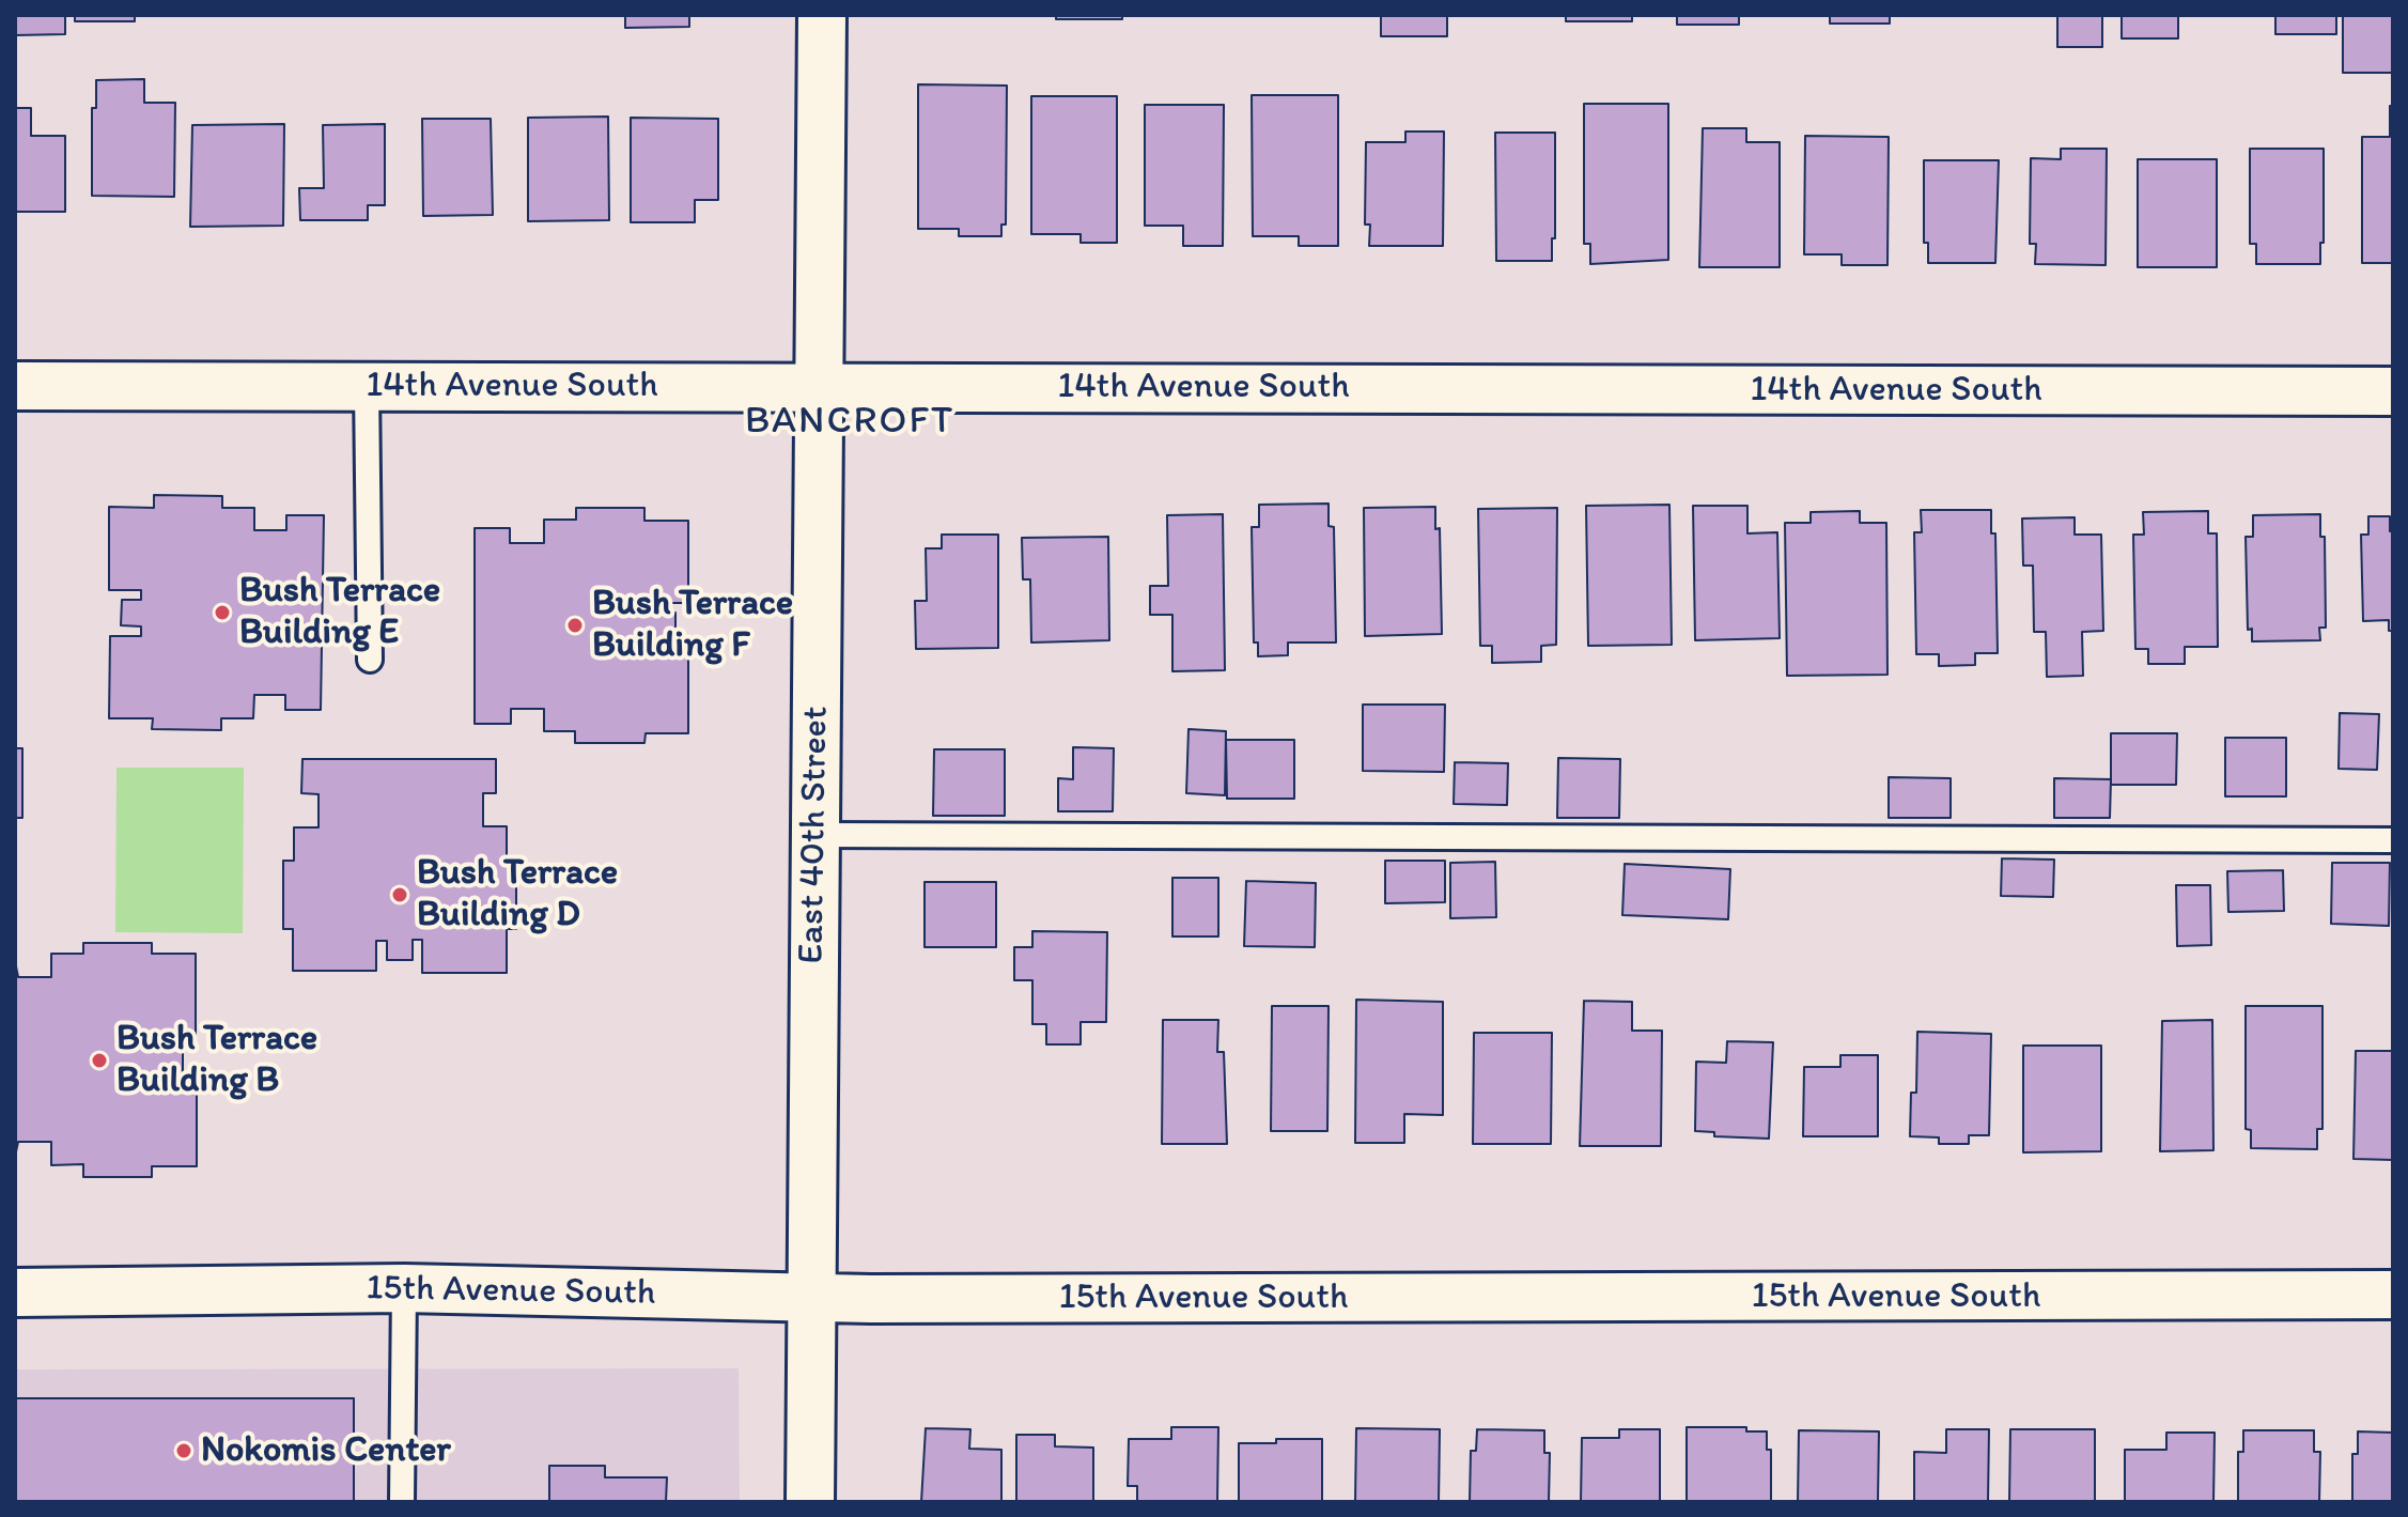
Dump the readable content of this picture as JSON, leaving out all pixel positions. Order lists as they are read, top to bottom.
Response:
{
  "streets": {
    "street": ["14th Avenue South", "East 40th Street", "15th Avenue South"]
  },
  "crossings": [
    ["14th Avenue South", "East 40th Street"],
    ["East 40th Street", "15th Avenue South"]
  ],
  "districts": ["BANCROFT"],
  "places": [
    "Bush Terrace Building E",
    "Bush Terrace Building F",
    "Bush Terrace Building D",
    "Bush Terrace Building B",
    "Nokomis Center"
  ]
}
